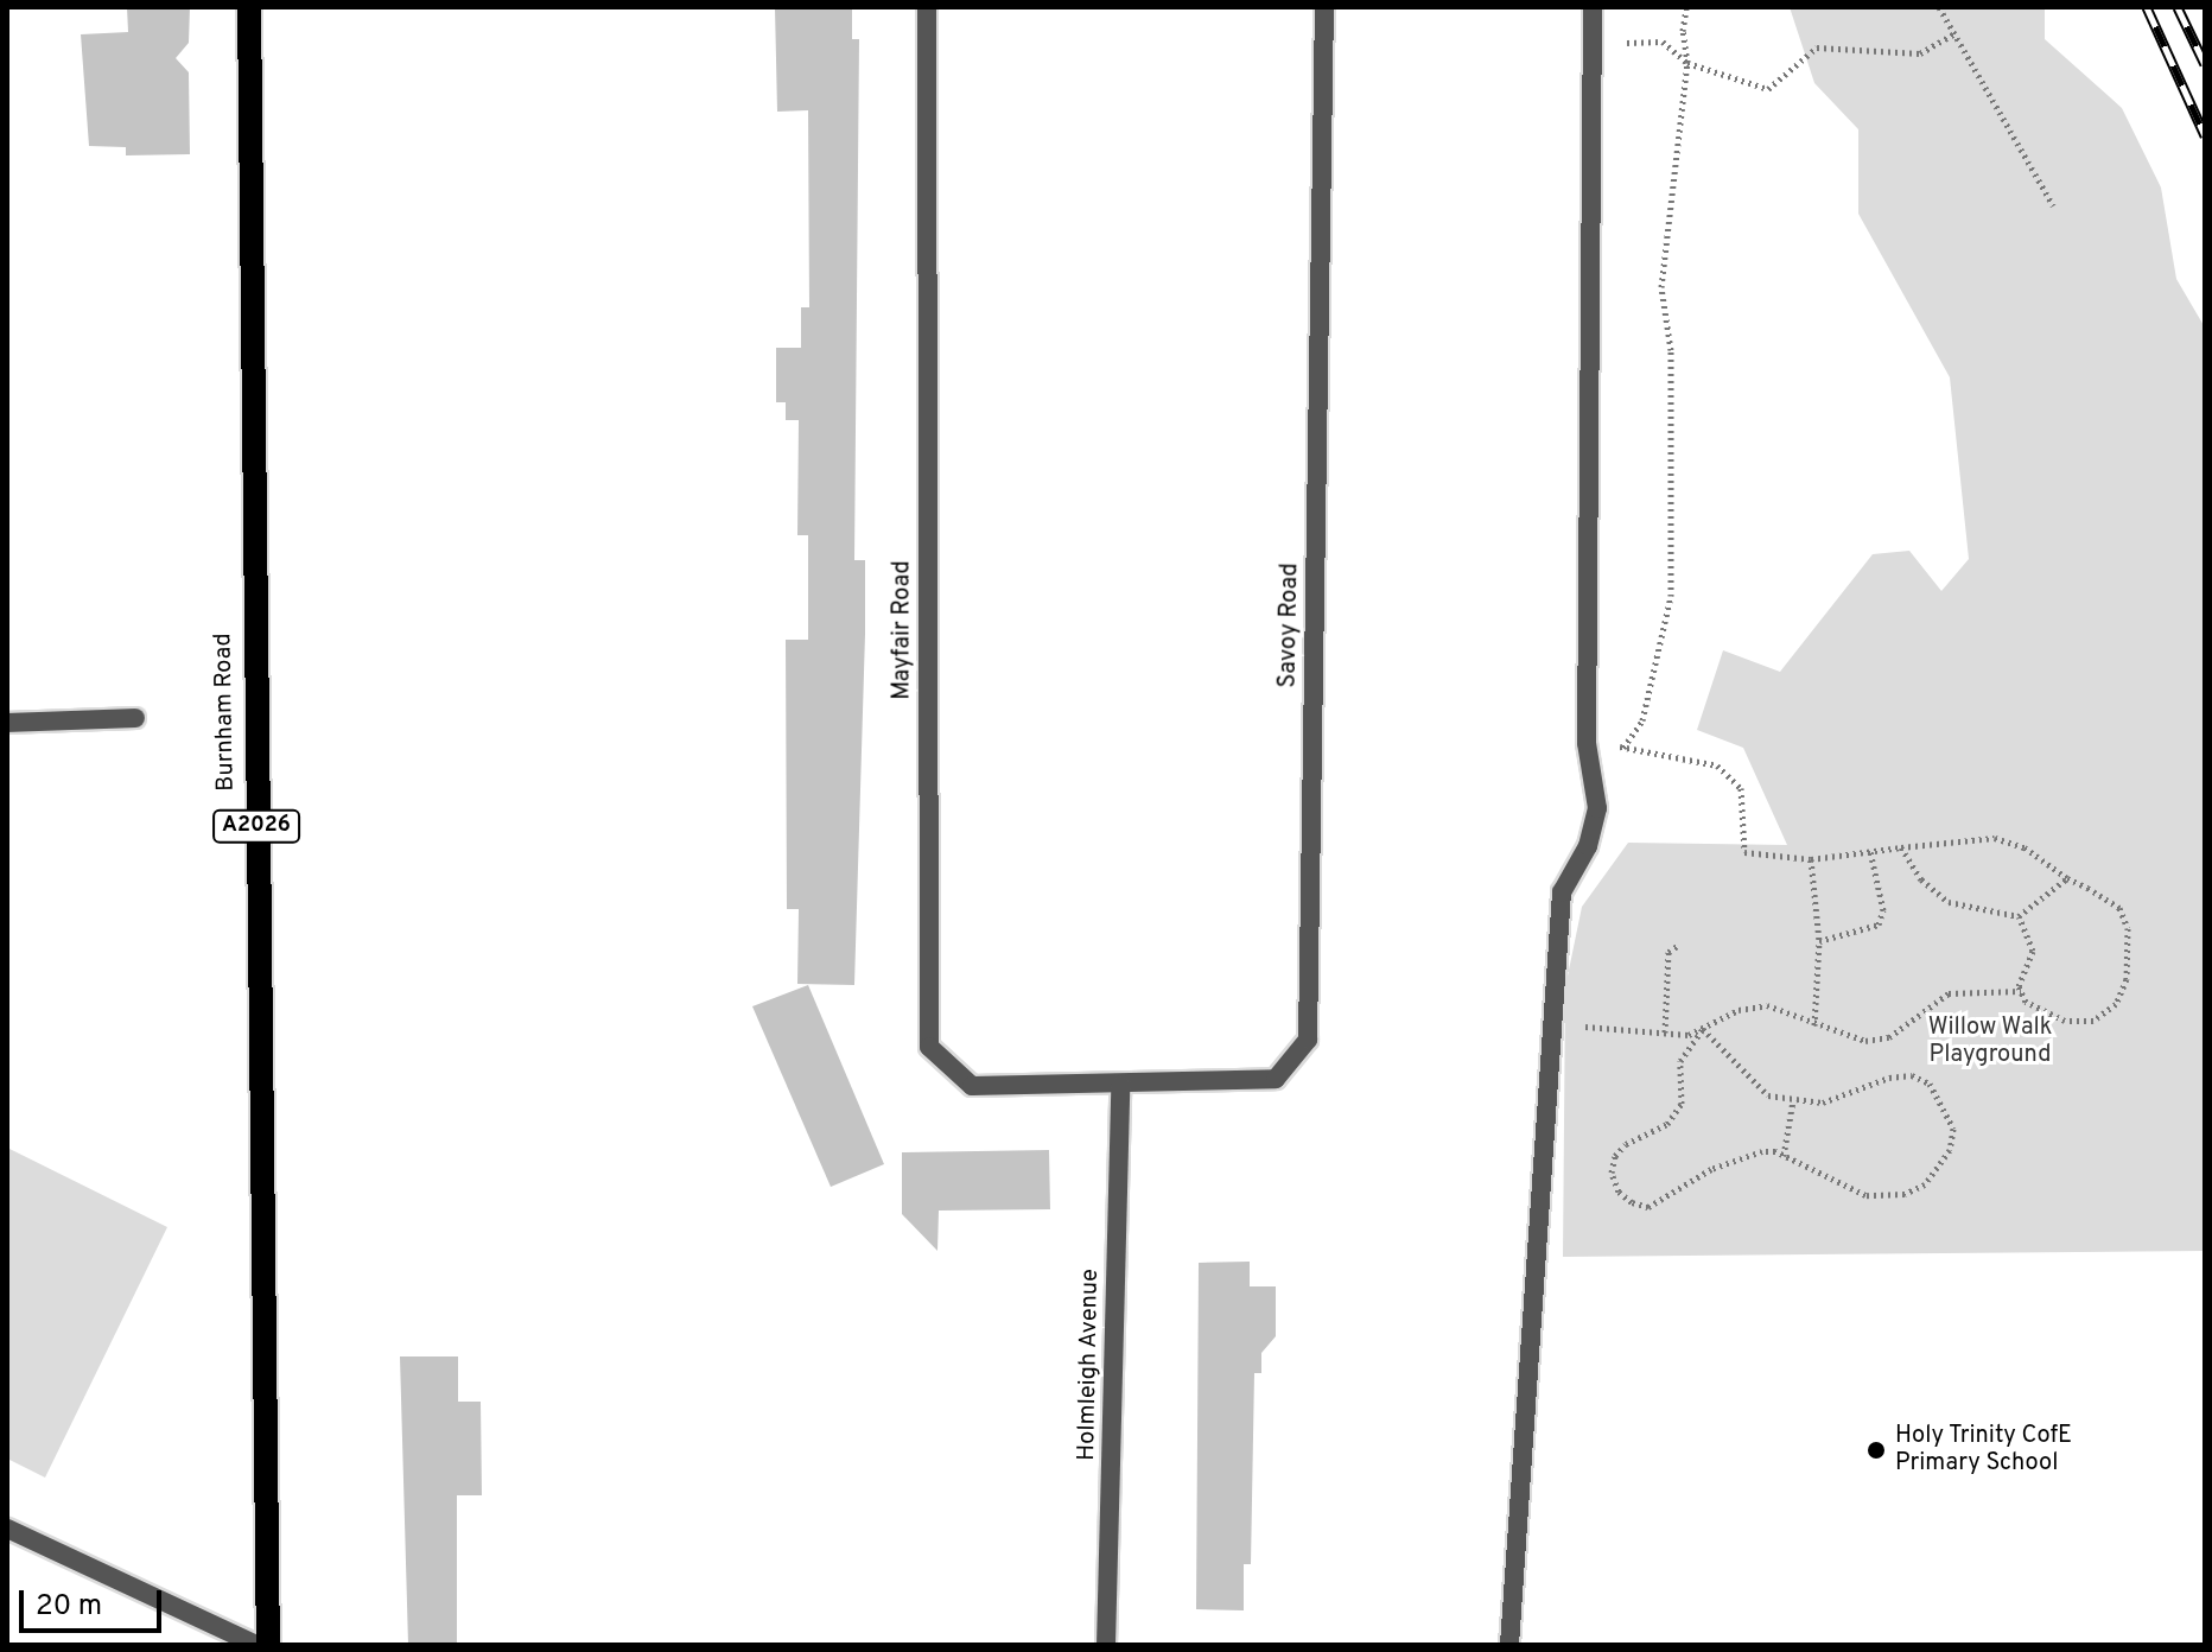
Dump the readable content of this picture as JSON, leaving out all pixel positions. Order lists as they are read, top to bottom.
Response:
{
  "streets": {
    "main road": ["Burnham Road", "A2026"],
    "street": ["Savoy Road", "Mayfair Road", "Holmleigh Avenue"]
  },
  "crossings": [
    ["Savoy Road", "Mayfair Road"],
    ["Savoy Road", "Holmleigh Avenue"],
    ["Mayfair Road", "Holmleigh Avenue"]
  ],
  "parks": ["Willow Walk Playground"],
  "places": ["Holy Trinity CofE Primary School"],
  "scale_bar": "20 m"
}
